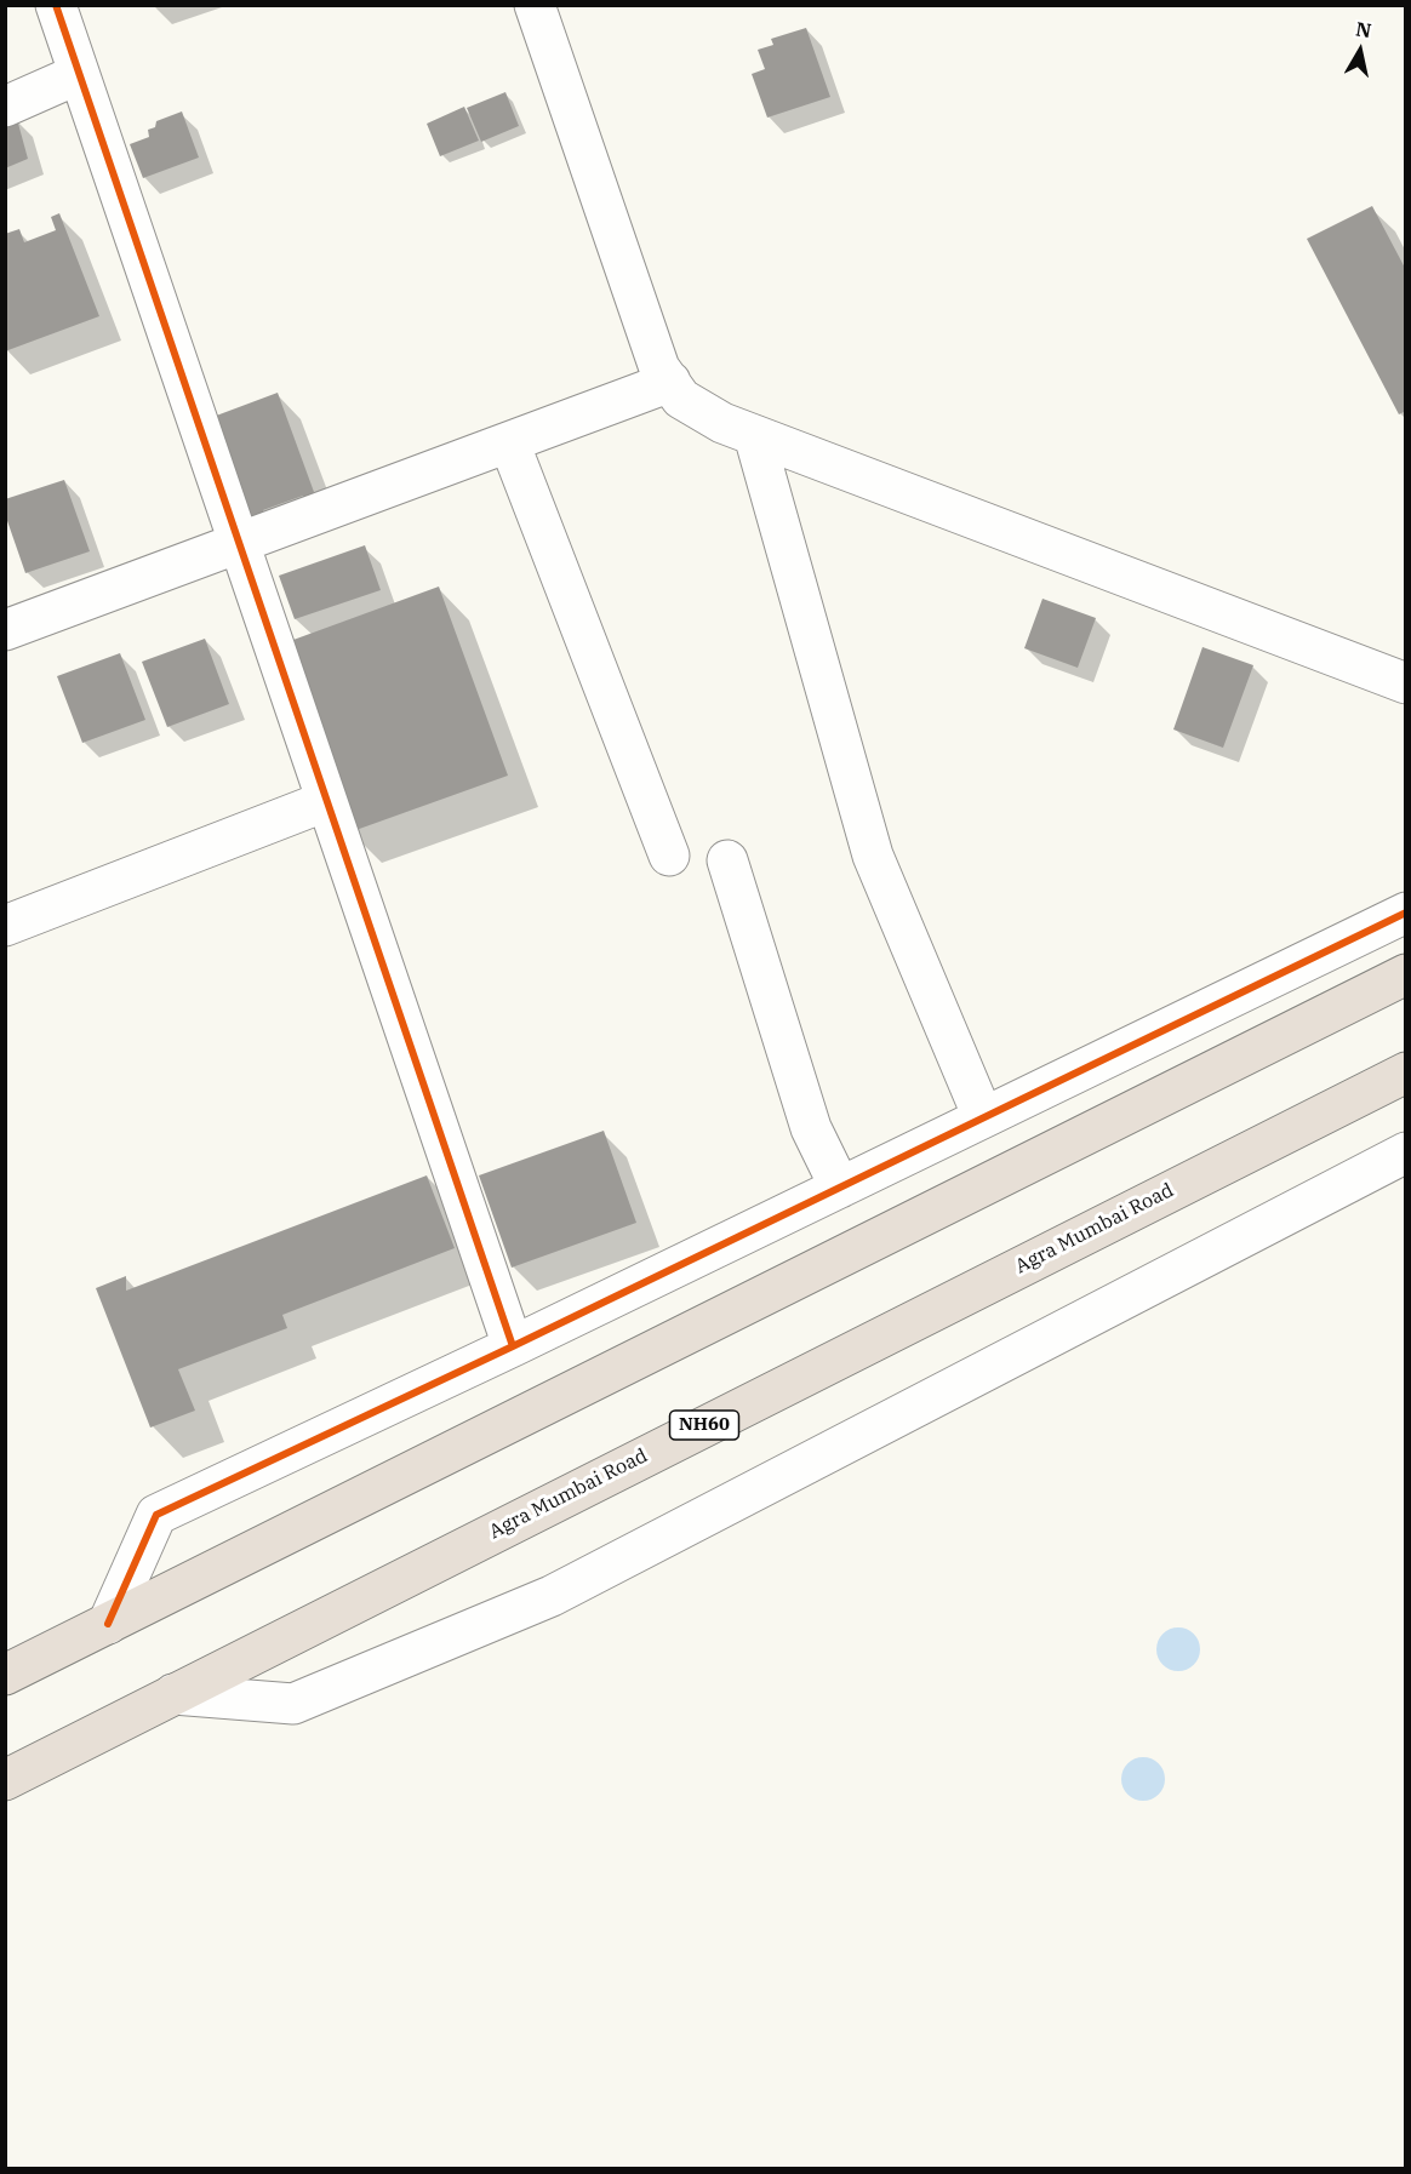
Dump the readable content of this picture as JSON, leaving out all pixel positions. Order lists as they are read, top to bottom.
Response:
{
  "streets": {
    "highway": ["Agra Mumbai Road", "NH60"]
  },
  "north": "top"
}
